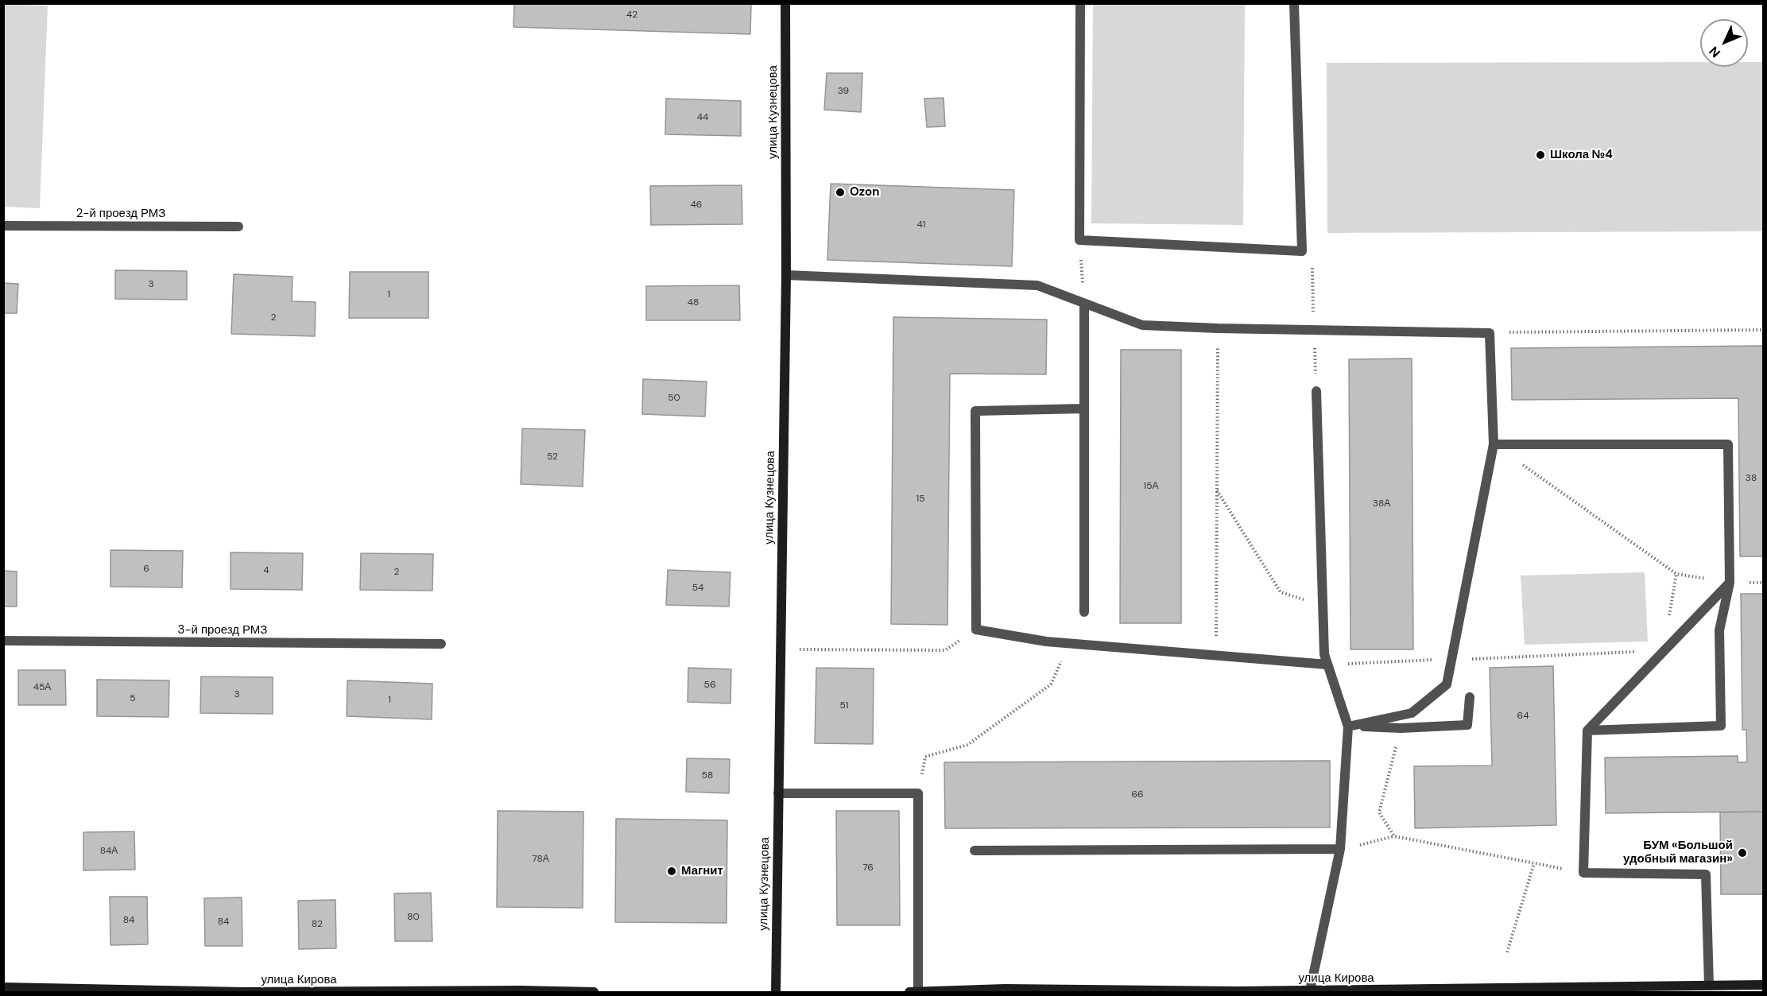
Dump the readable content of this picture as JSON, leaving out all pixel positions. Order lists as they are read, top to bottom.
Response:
{
  "streets": {
    "main road": ["улица Кузнецова", "улица Кирова"],
    "street": ["2-й проезд РМЗ", "3-й проезд РМЗ"]
  },
  "places": [
    "Школа №4",
    "Ozon",
    "БУМ «Большой удобный магазин»",
    "Магнит"
  ],
  "house_numbers": [
    "42",
    "39",
    "44",
    "46",
    "41",
    "3",
    "1",
    "48",
    "2",
    "50",
    "52",
    "38",
    "15А",
    "15",
    "38А",
    "6",
    "4",
    "2",
    "54",
    "56",
    "45А",
    "3",
    "5",
    "1",
    "51",
    "64",
    "58",
    "66",
    "84А",
    "78А",
    "76",
    "80",
    "84",
    "84",
    "82"
  ],
  "north": "bottom left"
}
